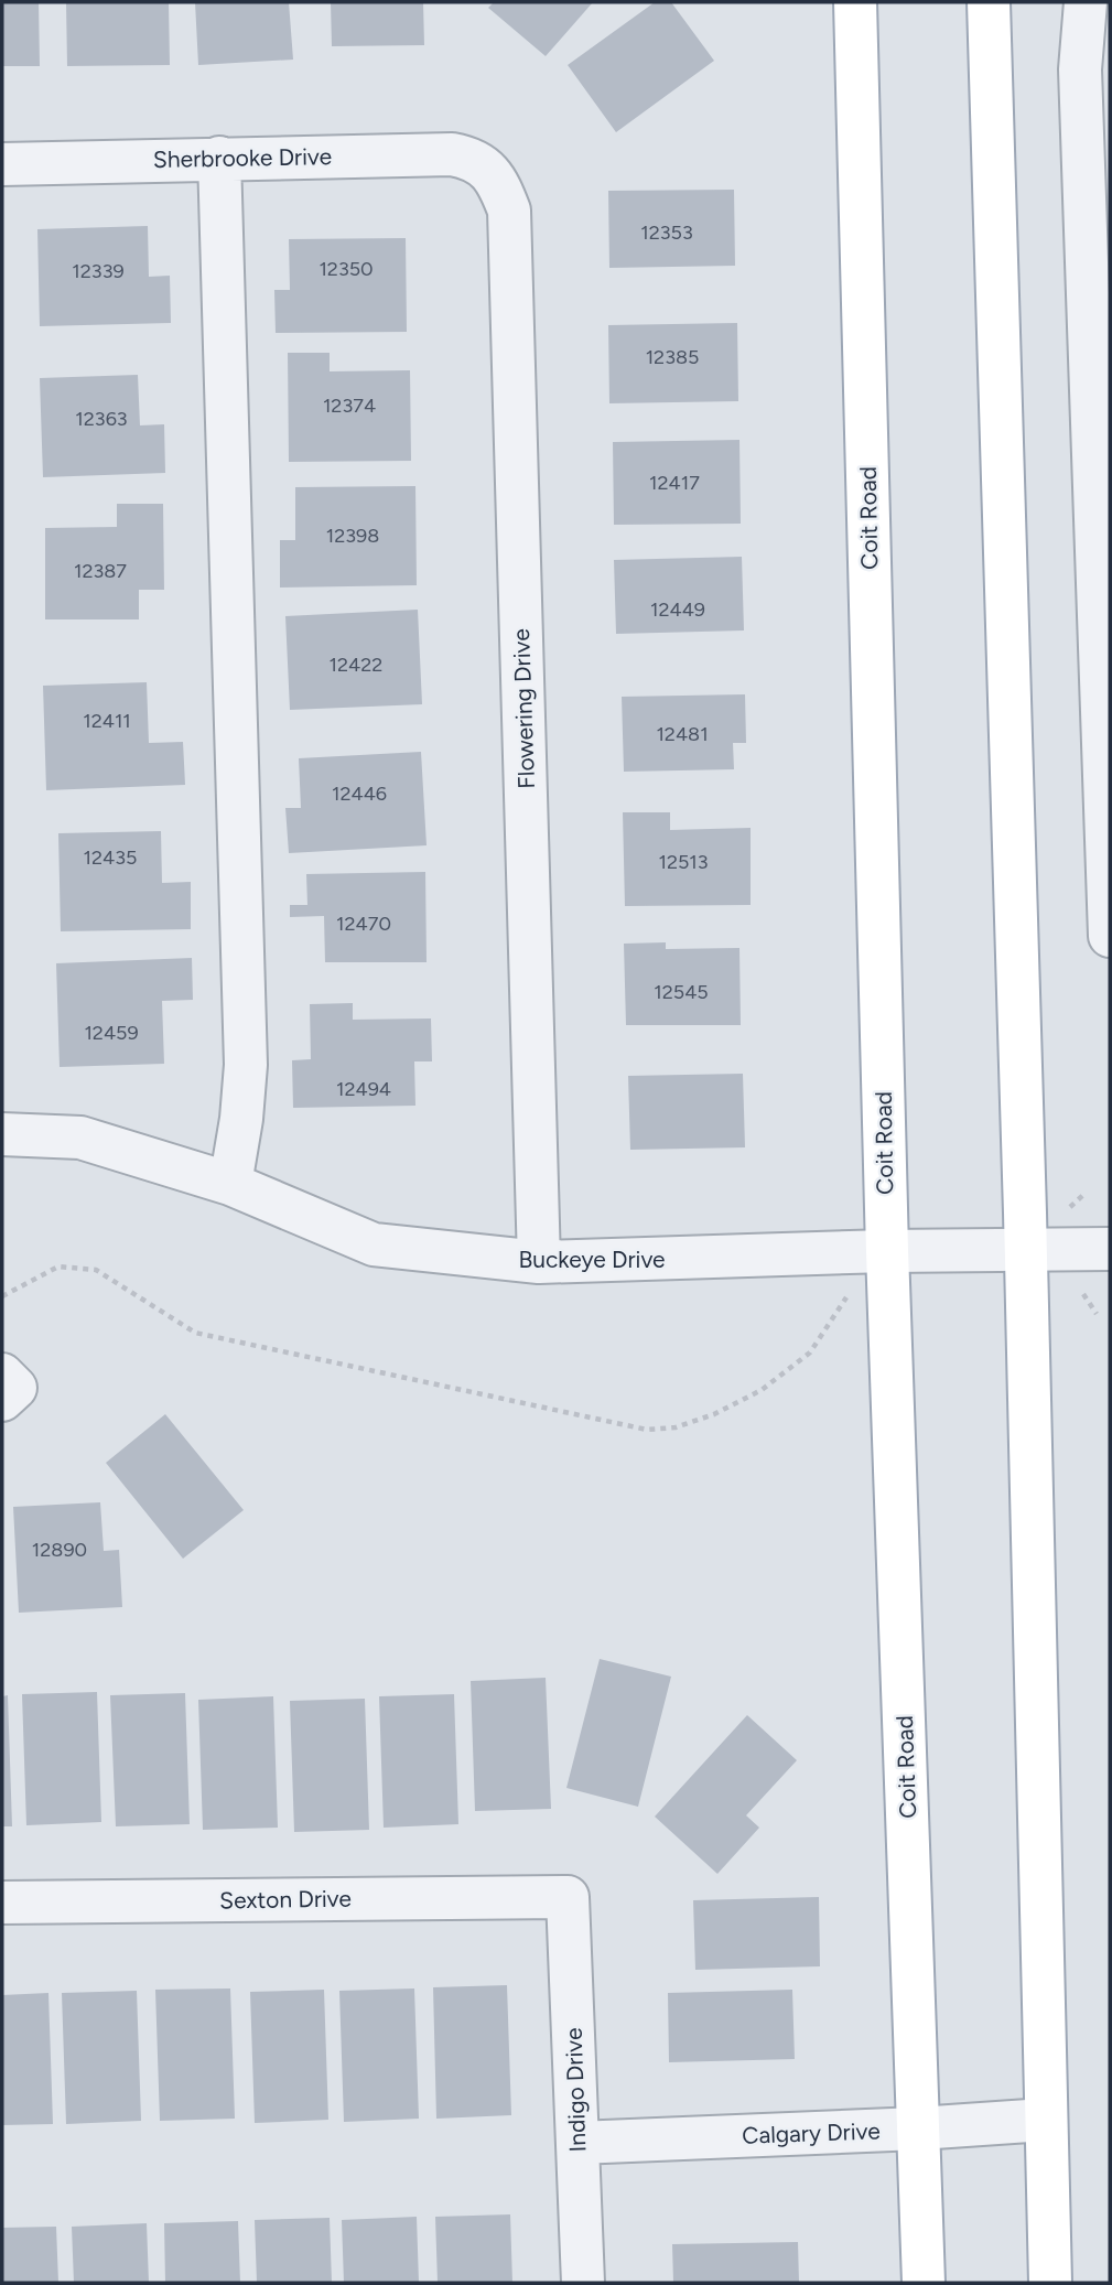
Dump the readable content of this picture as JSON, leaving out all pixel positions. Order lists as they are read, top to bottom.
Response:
{
  "streets": {
    "main road": ["Coit Road"],
    "street": [
      "Sherbrooke Drive",
      "Flowering Drive",
      "Buckeye Drive",
      "Sexton Drive",
      "Indigo Drive",
      "Calgary Drive"
    ]
  },
  "crossings": [
    ["Sherbrooke Drive", "Flowering Drive"],
    ["Coit Road", "Buckeye Drive"],
    ["Coit Road", "Calgary Drive"],
    ["Flowering Drive", "Buckeye Drive"],
    ["Sexton Drive", "Indigo Drive"],
    ["Indigo Drive", "Calgary Drive"]
  ],
  "house_numbers": [
    "12353",
    "12350",
    "12339",
    "12385",
    "12374",
    "12363",
    "12417",
    "12398",
    "12387",
    "12449",
    "12422",
    "12411",
    "12481",
    "12446",
    "12435",
    "12513",
    "12470",
    "12545",
    "12459",
    "12494",
    "12890"
  ]
}
